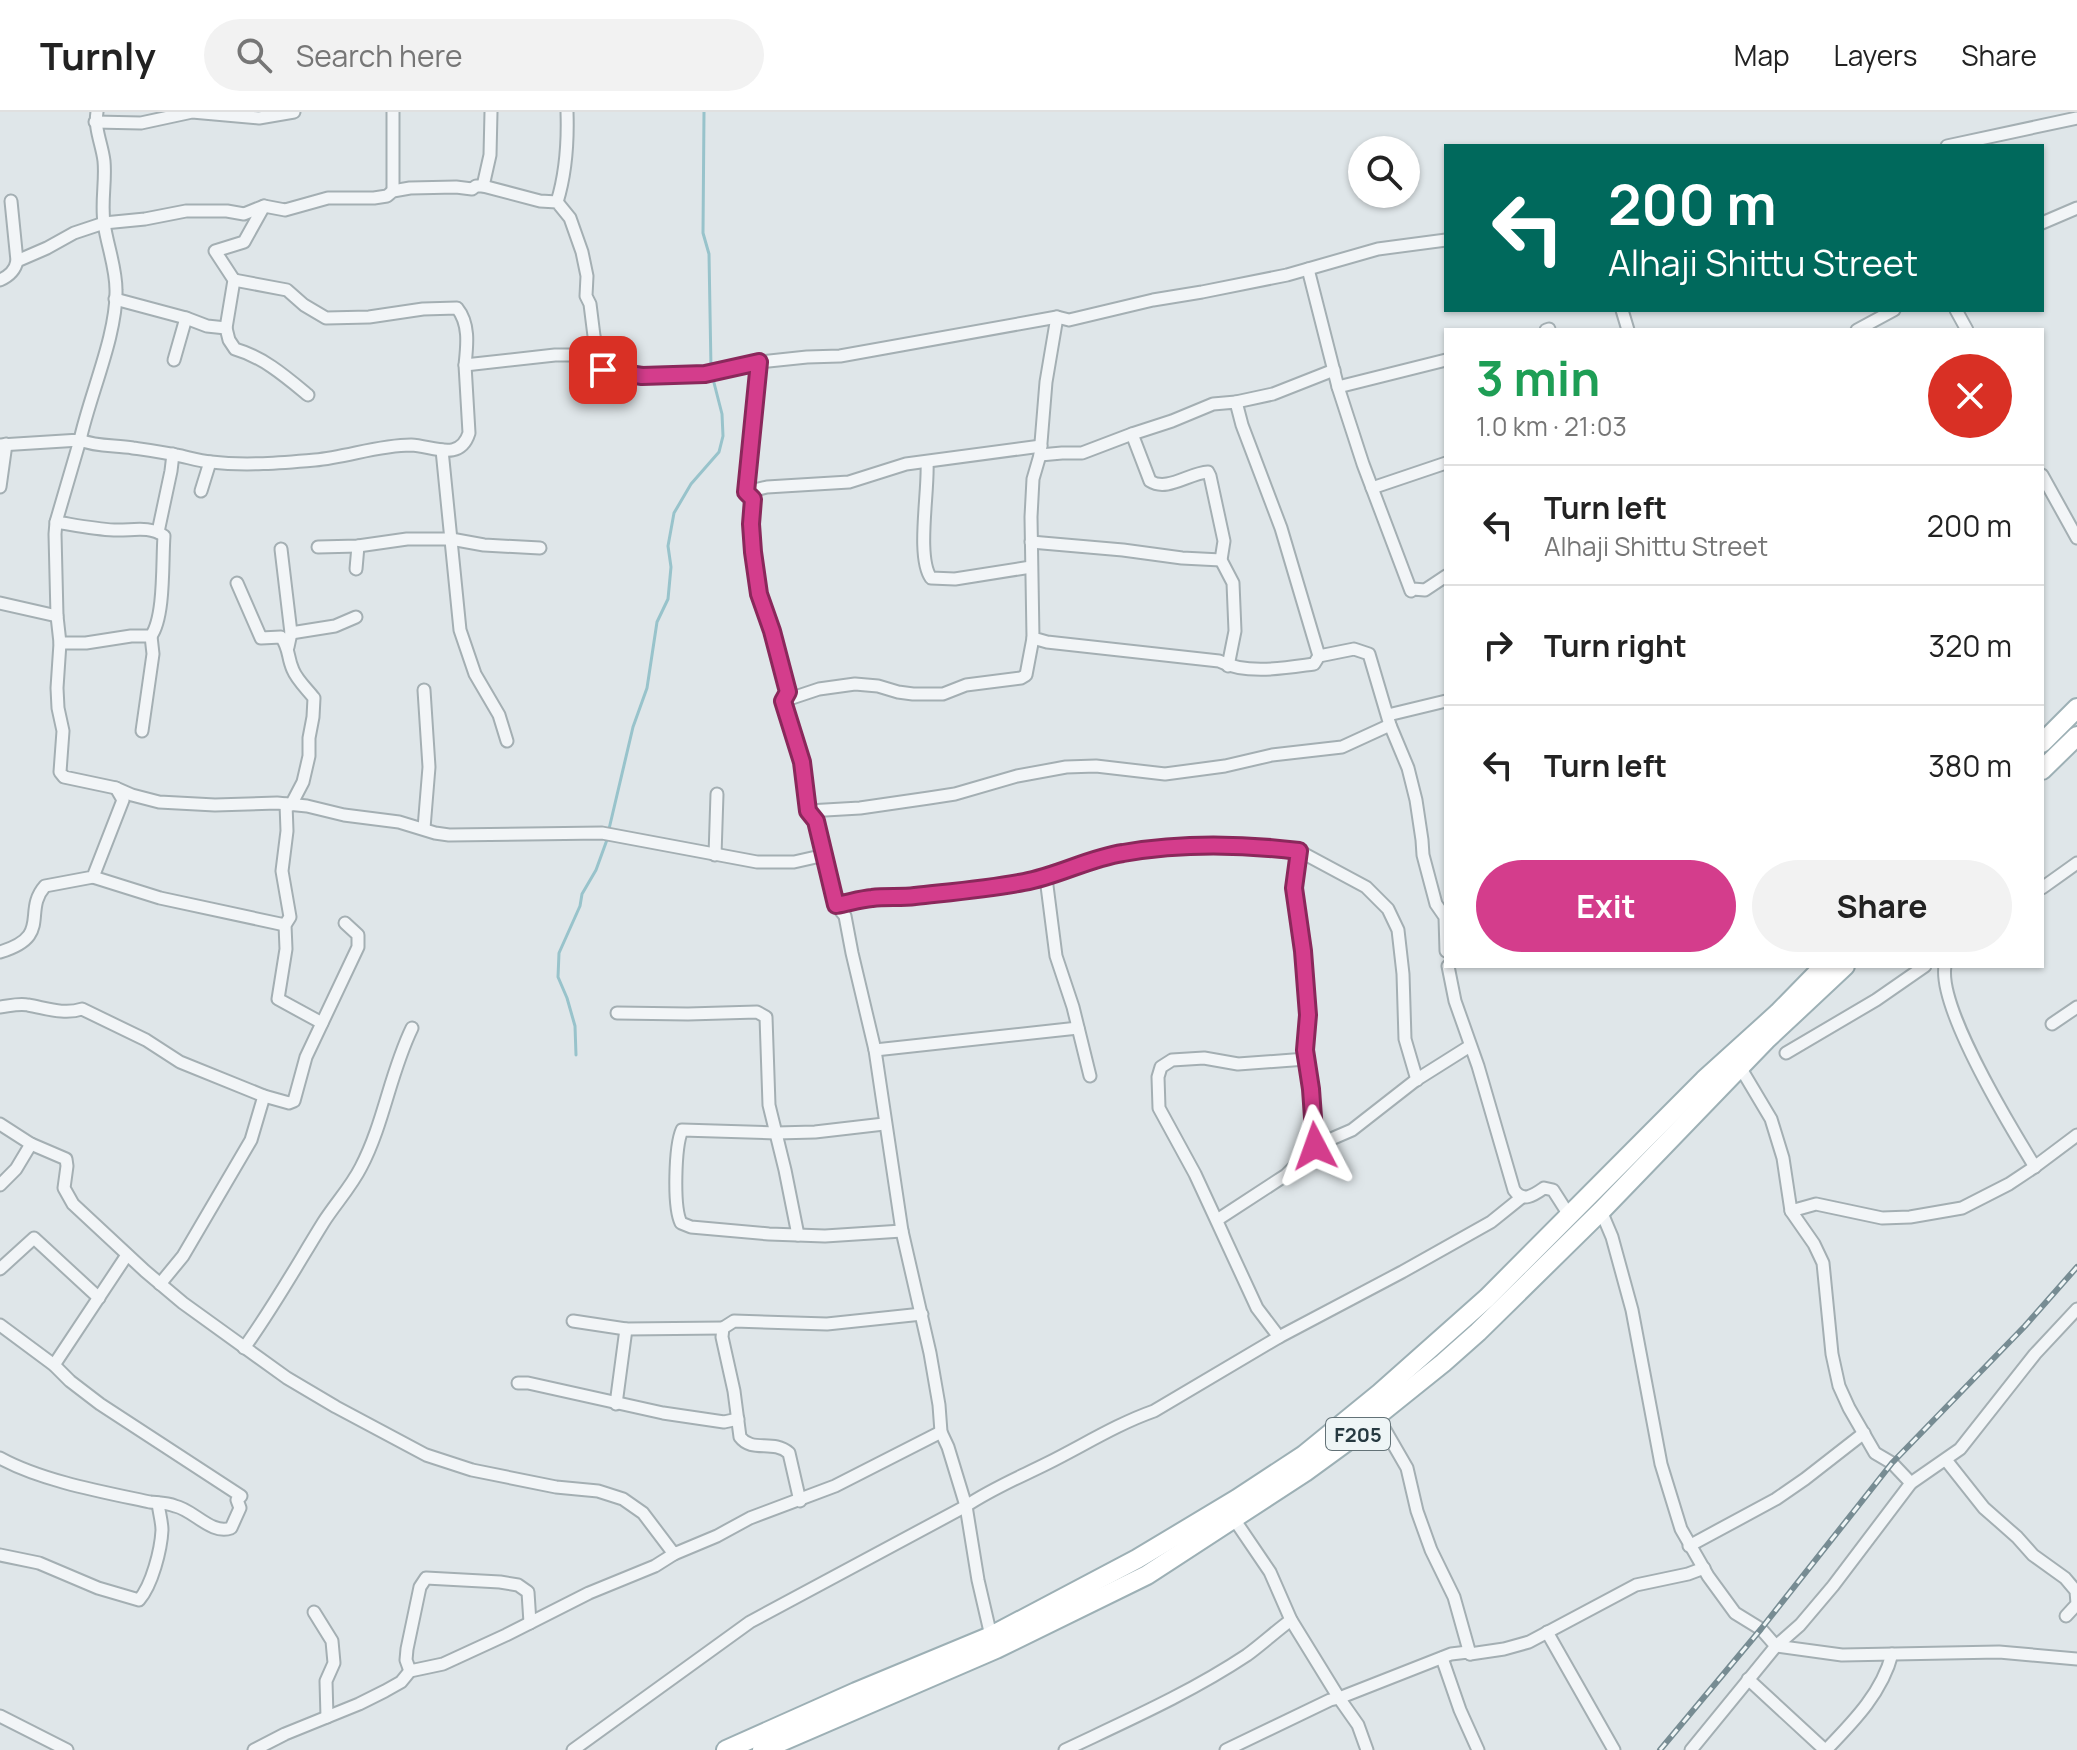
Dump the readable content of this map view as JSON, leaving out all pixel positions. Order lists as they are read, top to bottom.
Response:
{
  "streets": {
    "main road": ["F205"]
  },
  "page": {
    "header": "Turnly",
    "search": "Search here",
    "nav": ["Map", "Layers", "Share"],
    "turn": ["200 m", "Alhaji Shittu Street"],
    "heading": ["3 min", "1.0 km · 21:03"],
    "list": [
      {
        "name": "Turn left",
        "note": "Alhaji Shittu Street",
        "value": "200 m"
      },
      {
        "name": "Turn right",
        "value": "320 m"
      },
      {
        "name": "Turn left",
        "value": "380 m"
      }
    ],
    "buttons": ["Exit", "Share"]
  }
}
